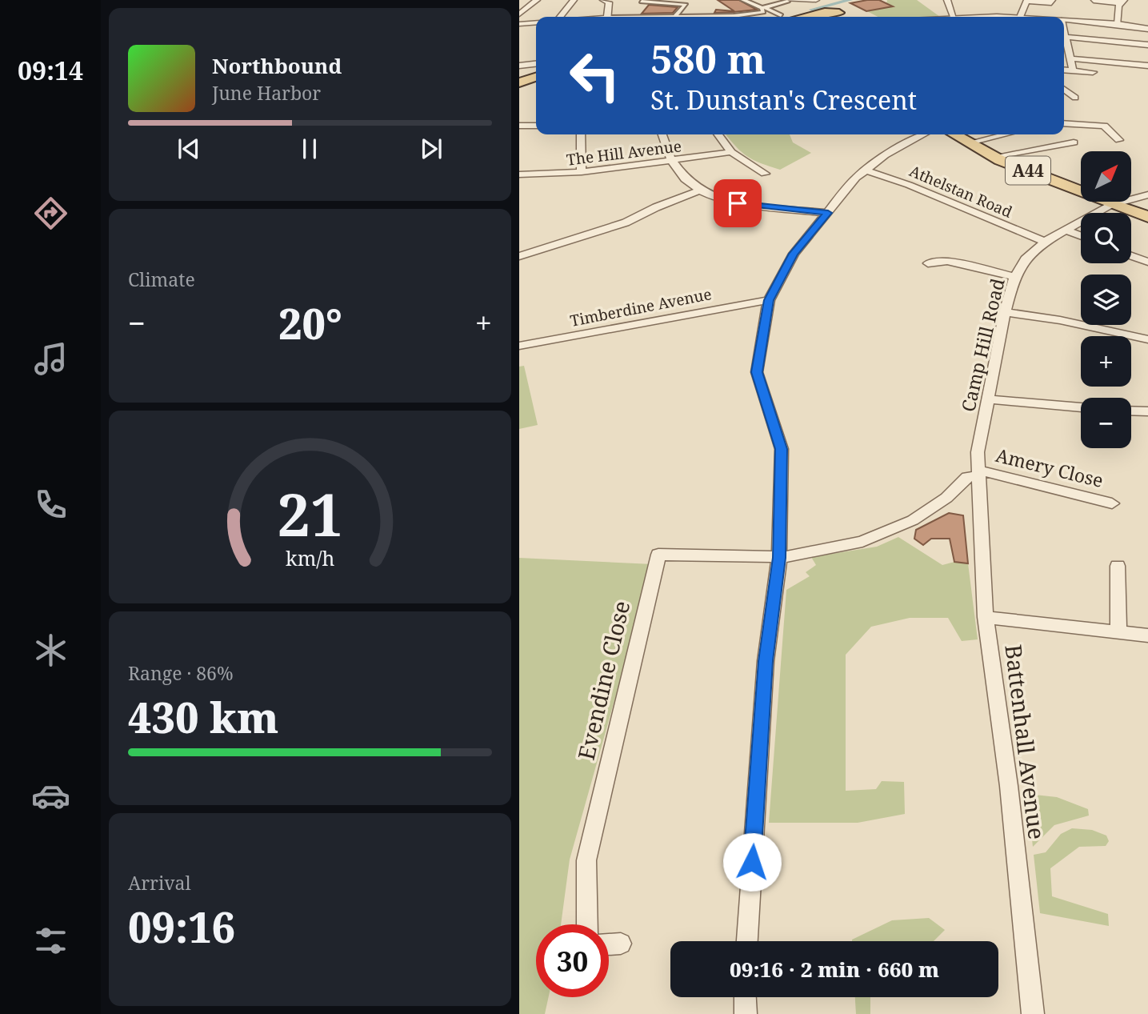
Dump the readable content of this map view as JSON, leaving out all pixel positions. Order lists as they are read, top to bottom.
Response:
{
  "streets": {
    "main road": ["A44"],
    "street": [
      "The Hill Avenue",
      "Athelstan Road",
      "Timberdine Avenue",
      "Camp Hill Road",
      "Amery Close",
      "Evendine Close",
      "Battenhall Avenue"
    ]
  },
  "crossings": [
    ["A44", "Camp Hill Road"],
    ["Athelstan Road", "Camp Hill Road"],
    ["Camp Hill Road", "Amery Close"],
    ["Camp Hill Road", "Battenhall Avenue"],
    ["Amery Close", "Battenhall Avenue"]
  ],
  "north": "top right",
  "page": {
    "tabs": "09:14",
    "turn": ["580 m", "St. Dunstan's Crescent"],
    "song": ["Northbound", "June Harbor"],
    "map_buttons": ["+", "−"],
    "tile": [
      "Climate",
      ["Range · 86%", "430 km"],
      ["Arrival", "09:16"]
    ],
    "heat": ["−", "20°", "+"],
    "limit": "30",
    "trip": "09:16 · 2 min · 660 m",
    "gauge": ["21", "km/h"]
  }
}
